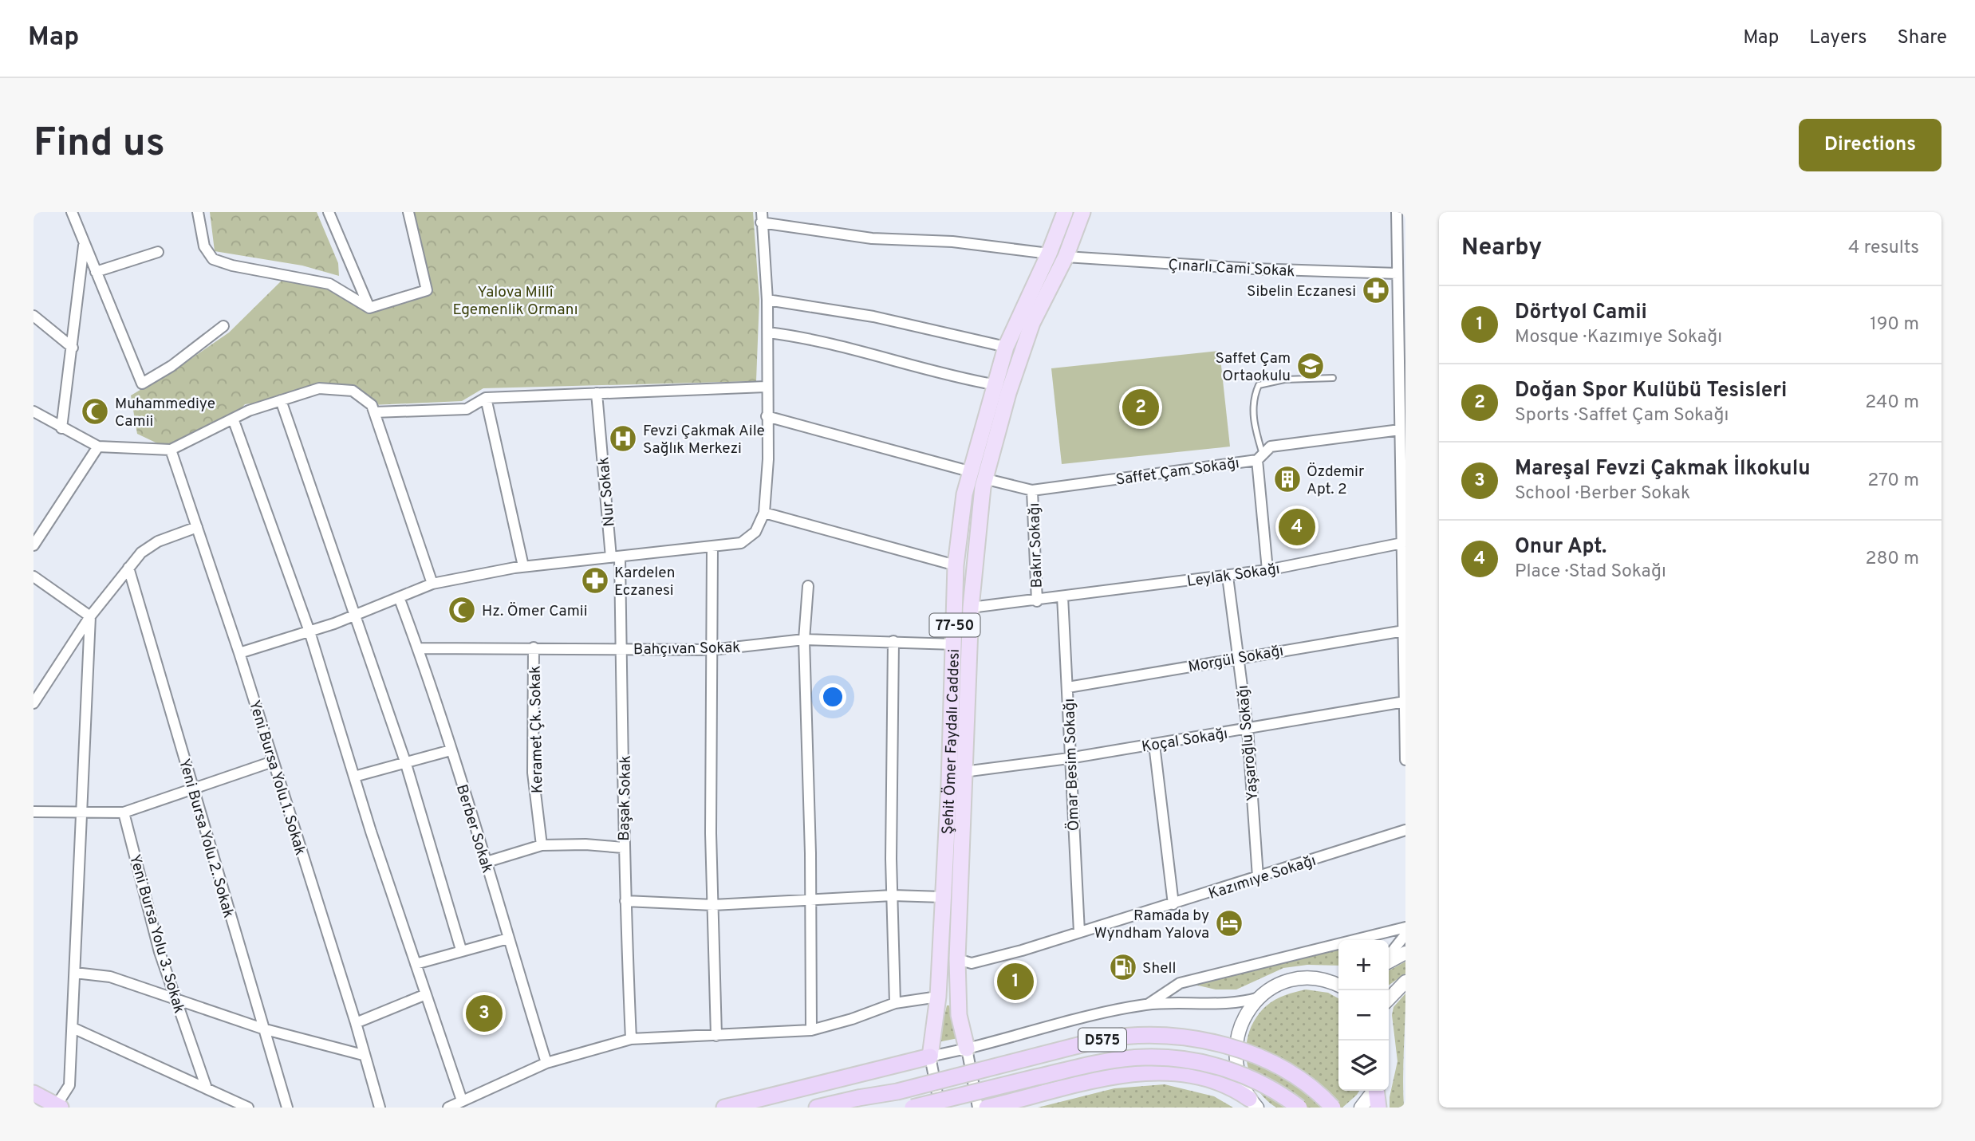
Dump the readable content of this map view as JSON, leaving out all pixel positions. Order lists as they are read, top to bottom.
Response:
{
  "streets": {
    "highway": ["D575"],
    "main road": ["77-50", "Şehit Ömer Faydalı Caddesi"],
    "street": [
      "Çınarlı Cami Sokak",
      "Saffet Çam Sokağı",
      "Nur Sokak",
      "Bakır Sokağı",
      "Leylak Sokağı",
      "Bahçıvan Sokak",
      "Morgül Sokağı",
      "Keramet Çk. Sokak",
      "Koçal Sokağı",
      "Yaşaroğlu Sokağı",
      "Ömar Besim Sokağı",
      "Yeni Bursa Yolu 1. Sokak",
      "Başak Sokak",
      "Berber Sokak",
      "Yeni Bursa Yolu 2. Sokak",
      "Kazımıye Sokağı",
      "Yeni Bursa Yolu 3. Sokak"
    ]
  },
  "crossings": [
    ["Çınarlı Cami Sokak", "Şehit Ömer Faydalı Caddesi"],
    ["Saffet Çam Sokağı", "Bakır Sokağı"],
    ["Saffet Çam Sokağı", "Şehit Ömer Faydalı Caddesi"],
    ["Nur Sokak", "Başak Sokak"],
    ["Bakır Sokağı", "Leylak Sokağı"],
    ["Leylak Sokağı", "Şehit Ömer Faydalı Caddesi"],
    ["Leylak Sokağı", "Yaşaroğlu Sokağı"],
    ["Leylak Sokağı", "Ömar Besim Sokağı"],
    ["Bahçıvan Sokak", "Keramet Çk. Sokak"],
    ["Bahçıvan Sokak", "Şehit Ömer Faydalı Caddesi"],
    ["Bahçıvan Sokak", "Başak Sokak"],
    ["Bahçıvan Sokak", "Berber Sokak"],
    ["Morgül Sokağı", "Yaşaroğlu Sokağı"],
    ["Morgül Sokağı", "Ömar Besim Sokağı"],
    ["Koçal Sokağı", "Şehit Ömer Faydalı Caddesi"],
    ["Koçal Sokağı", "Yaşaroğlu Sokağı"],
    ["Koçal Sokağı", "Ömar Besim Sokağı"],
    ["Şehit Ömer Faydalı Caddesi", "Kazımıye Sokağı"],
    ["Yaşaroğlu Sokağı", "Kazımıye Sokağı"],
    ["Ömar Besim Sokağı", "Kazımıye Sokağı"]
  ],
  "parks": ["Yalova Millî Egemenlik Ormanı"],
  "places": {
    "pharmacy": ["Sibelin Eczanesi", "Kardelen Eczanesi"],
    "school or university": ["Saffet Çam Ortaokulu"],
    "mosque": ["Muhammediye Camii", "Hz. Ömer Camii"],
    "hospital": ["Fevzi Çakmak Aile Sağlık Merkezi"],
    "building": ["Özdemir Apt. 2"],
    "hotel": ["Ramada by Wyndham Yalova"],
    "fuel station": ["Shell"]
  },
  "page": {
    "header": "Map",
    "nav": ["Map", "Layers", "Share"],
    "buttons": "Directions",
    "title": "Find us",
    "heading": ["Nearby", "4 results"],
    "list": [
      {
        "mark": "1",
        "name": "Dörtyol Camii",
        "note": "Mosque · Kazımıye Sokağı",
        "value": "190 m"
      },
      {
        "mark": "2",
        "name": "Doğan Spor Kulübü Tesisleri",
        "note": "Sports · Saffet Çam Sokağı",
        "value": "240 m"
      },
      {
        "mark": "3",
        "name": "Mareşal Fevzi Çakmak İlkokulu",
        "note": "School · Berber Sokak",
        "value": "270 m"
      },
      {
        "mark": "4",
        "name": "Onur Apt.",
        "note": "Place · Stad Sokağı",
        "value": "280 m"
      }
    ],
    "pins": [
      "2",
      "4",
      "1",
      "3"
    ],
    "map_buttons": ["+", "−"]
  }
}
